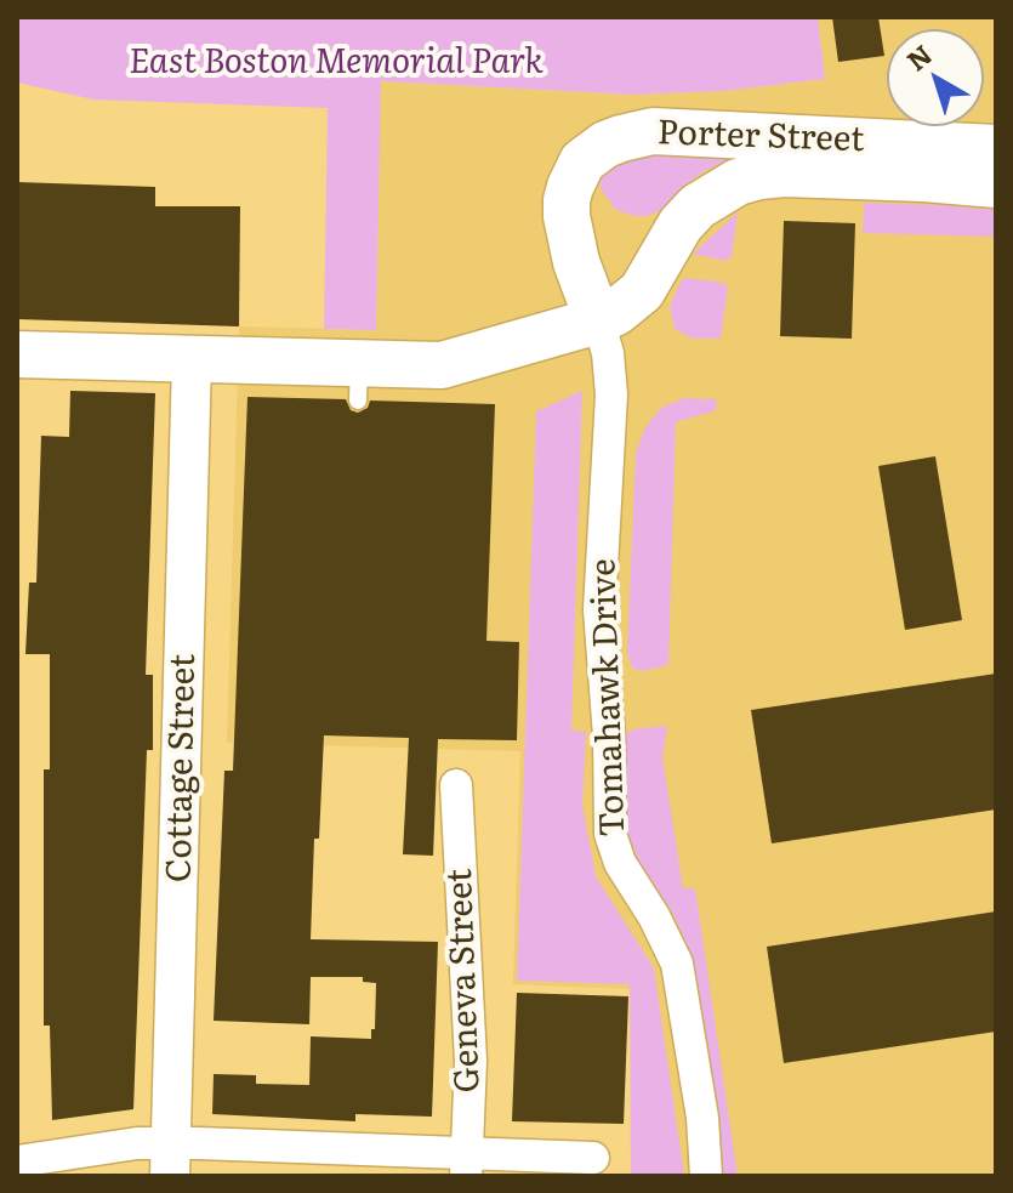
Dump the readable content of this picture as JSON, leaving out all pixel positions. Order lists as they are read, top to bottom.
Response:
{
  "streets": {
    "main road": ["Porter Street"],
    "street": ["Tomahawk Drive", "Cottage Street", "Geneva Street"]
  },
  "crossings": [
    ["Porter Street", "Tomahawk Drive"],
    ["Porter Street", "Cottage Street"]
  ],
  "parks": ["East Boston Memorial Park"],
  "north": "top left"
}
